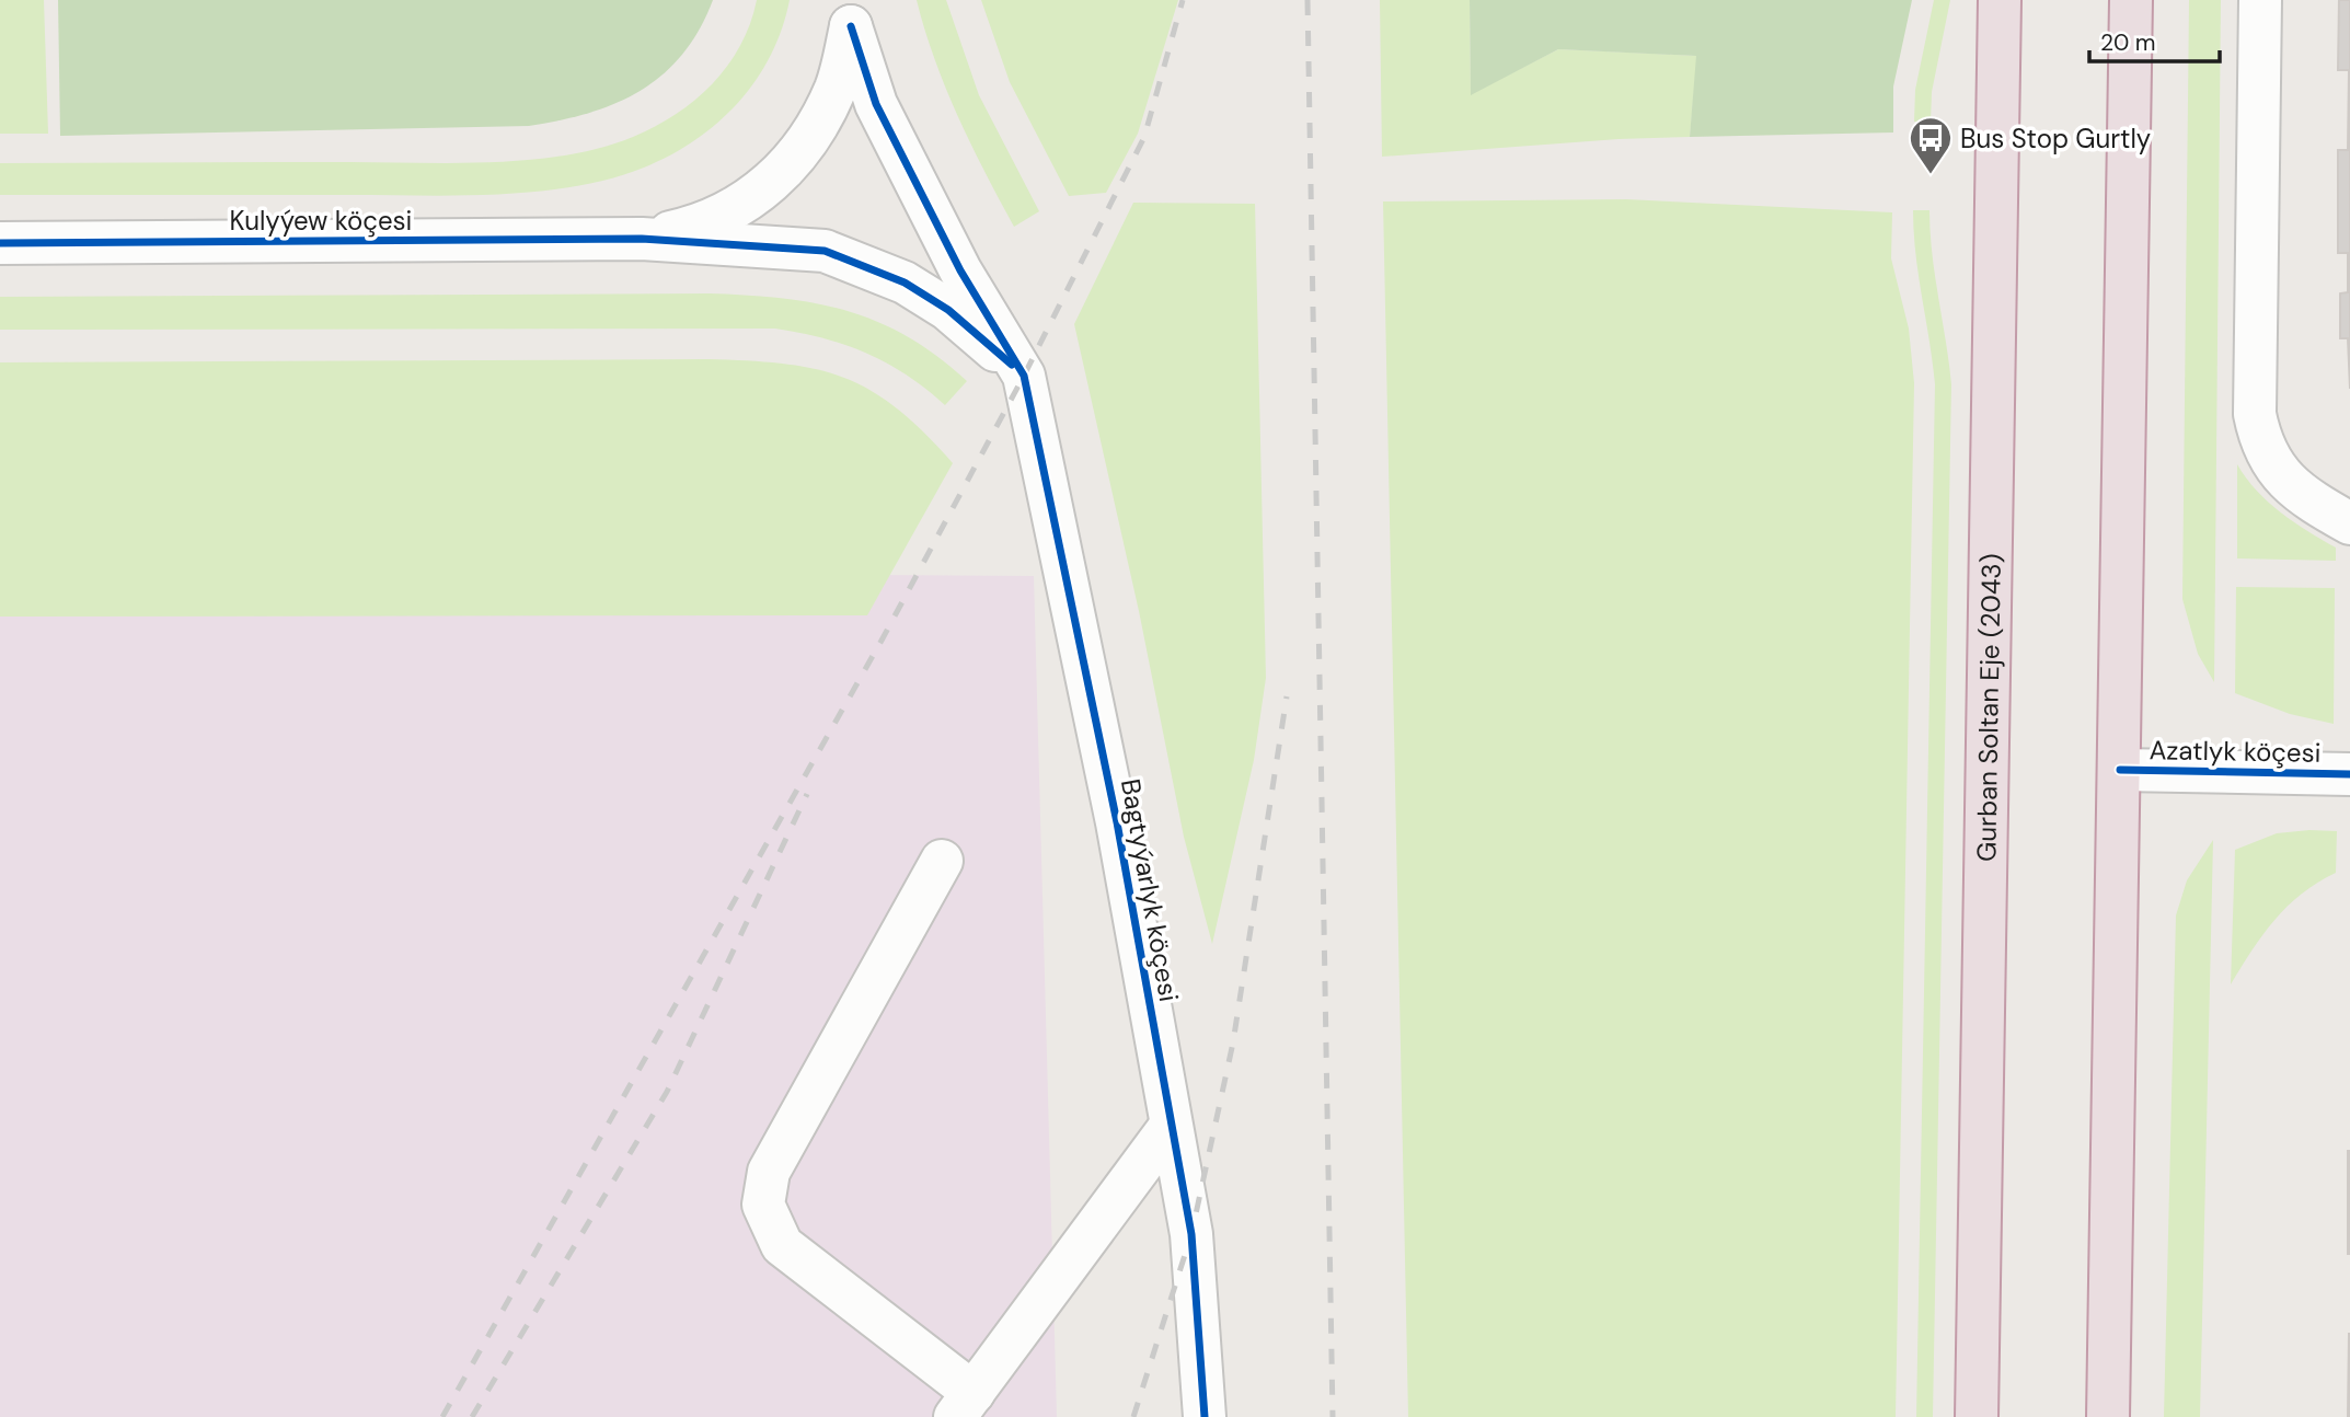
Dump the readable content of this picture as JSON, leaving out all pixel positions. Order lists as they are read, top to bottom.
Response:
{
  "streets": {
    "highway": ["Gurban Soltan Eje (2043)"],
    "street": ["Kulyýew köçesi", "Azatlyk köçesi", "Bagtyýarlyk köçesi"]
  },
  "places": {
    "bus stop": ["Bus Stop Gurtly"]
  },
  "scale_bar": "20 m"
}
